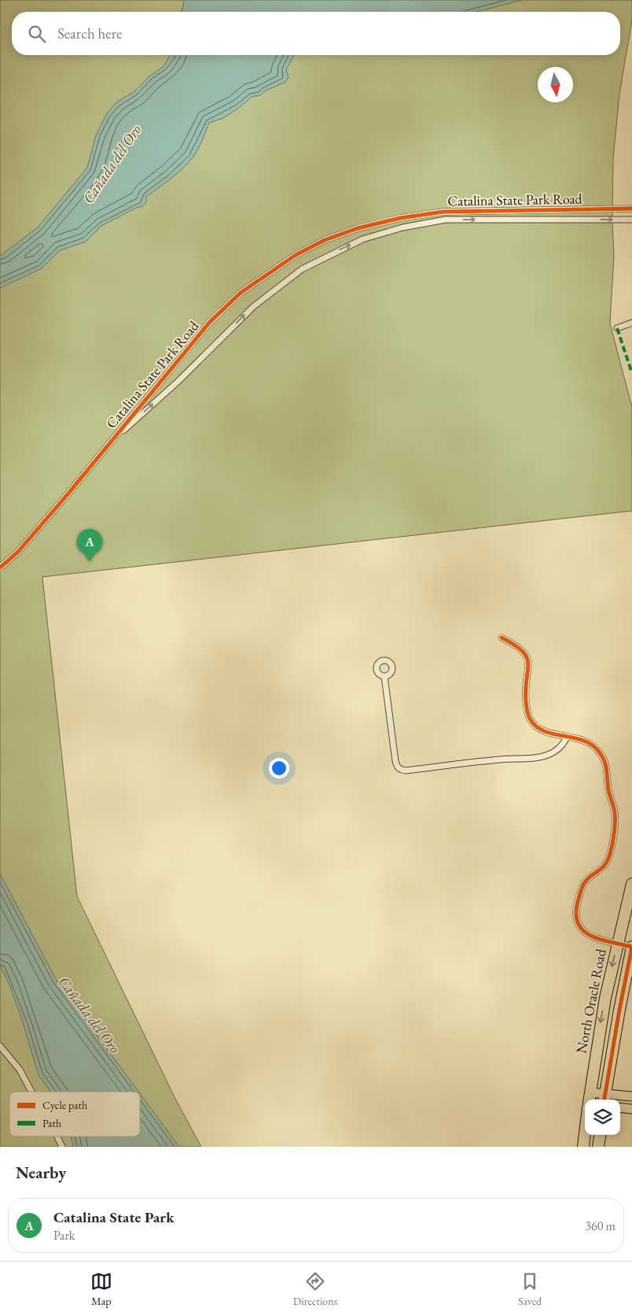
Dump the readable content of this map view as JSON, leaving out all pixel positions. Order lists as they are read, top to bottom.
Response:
{
  "streets": {
    "highway": ["North Oracle Road"],
    "street": ["Catalina State Park Road"]
  },
  "water": ["Cañada del Oro"],
  "legend": ["Cycle path", "Path"],
  "north": "bottom",
  "page": {
    "search": "Search here",
    "pins": "A",
    "heading": "Nearby",
    "list": [
      {
        "mark": "A",
        "name": "Catalina State Park",
        "note": "Park",
        "value": "360 m"
      }
    ],
    "nav": ["Map", "Directions", "Saved"]
  }
}
